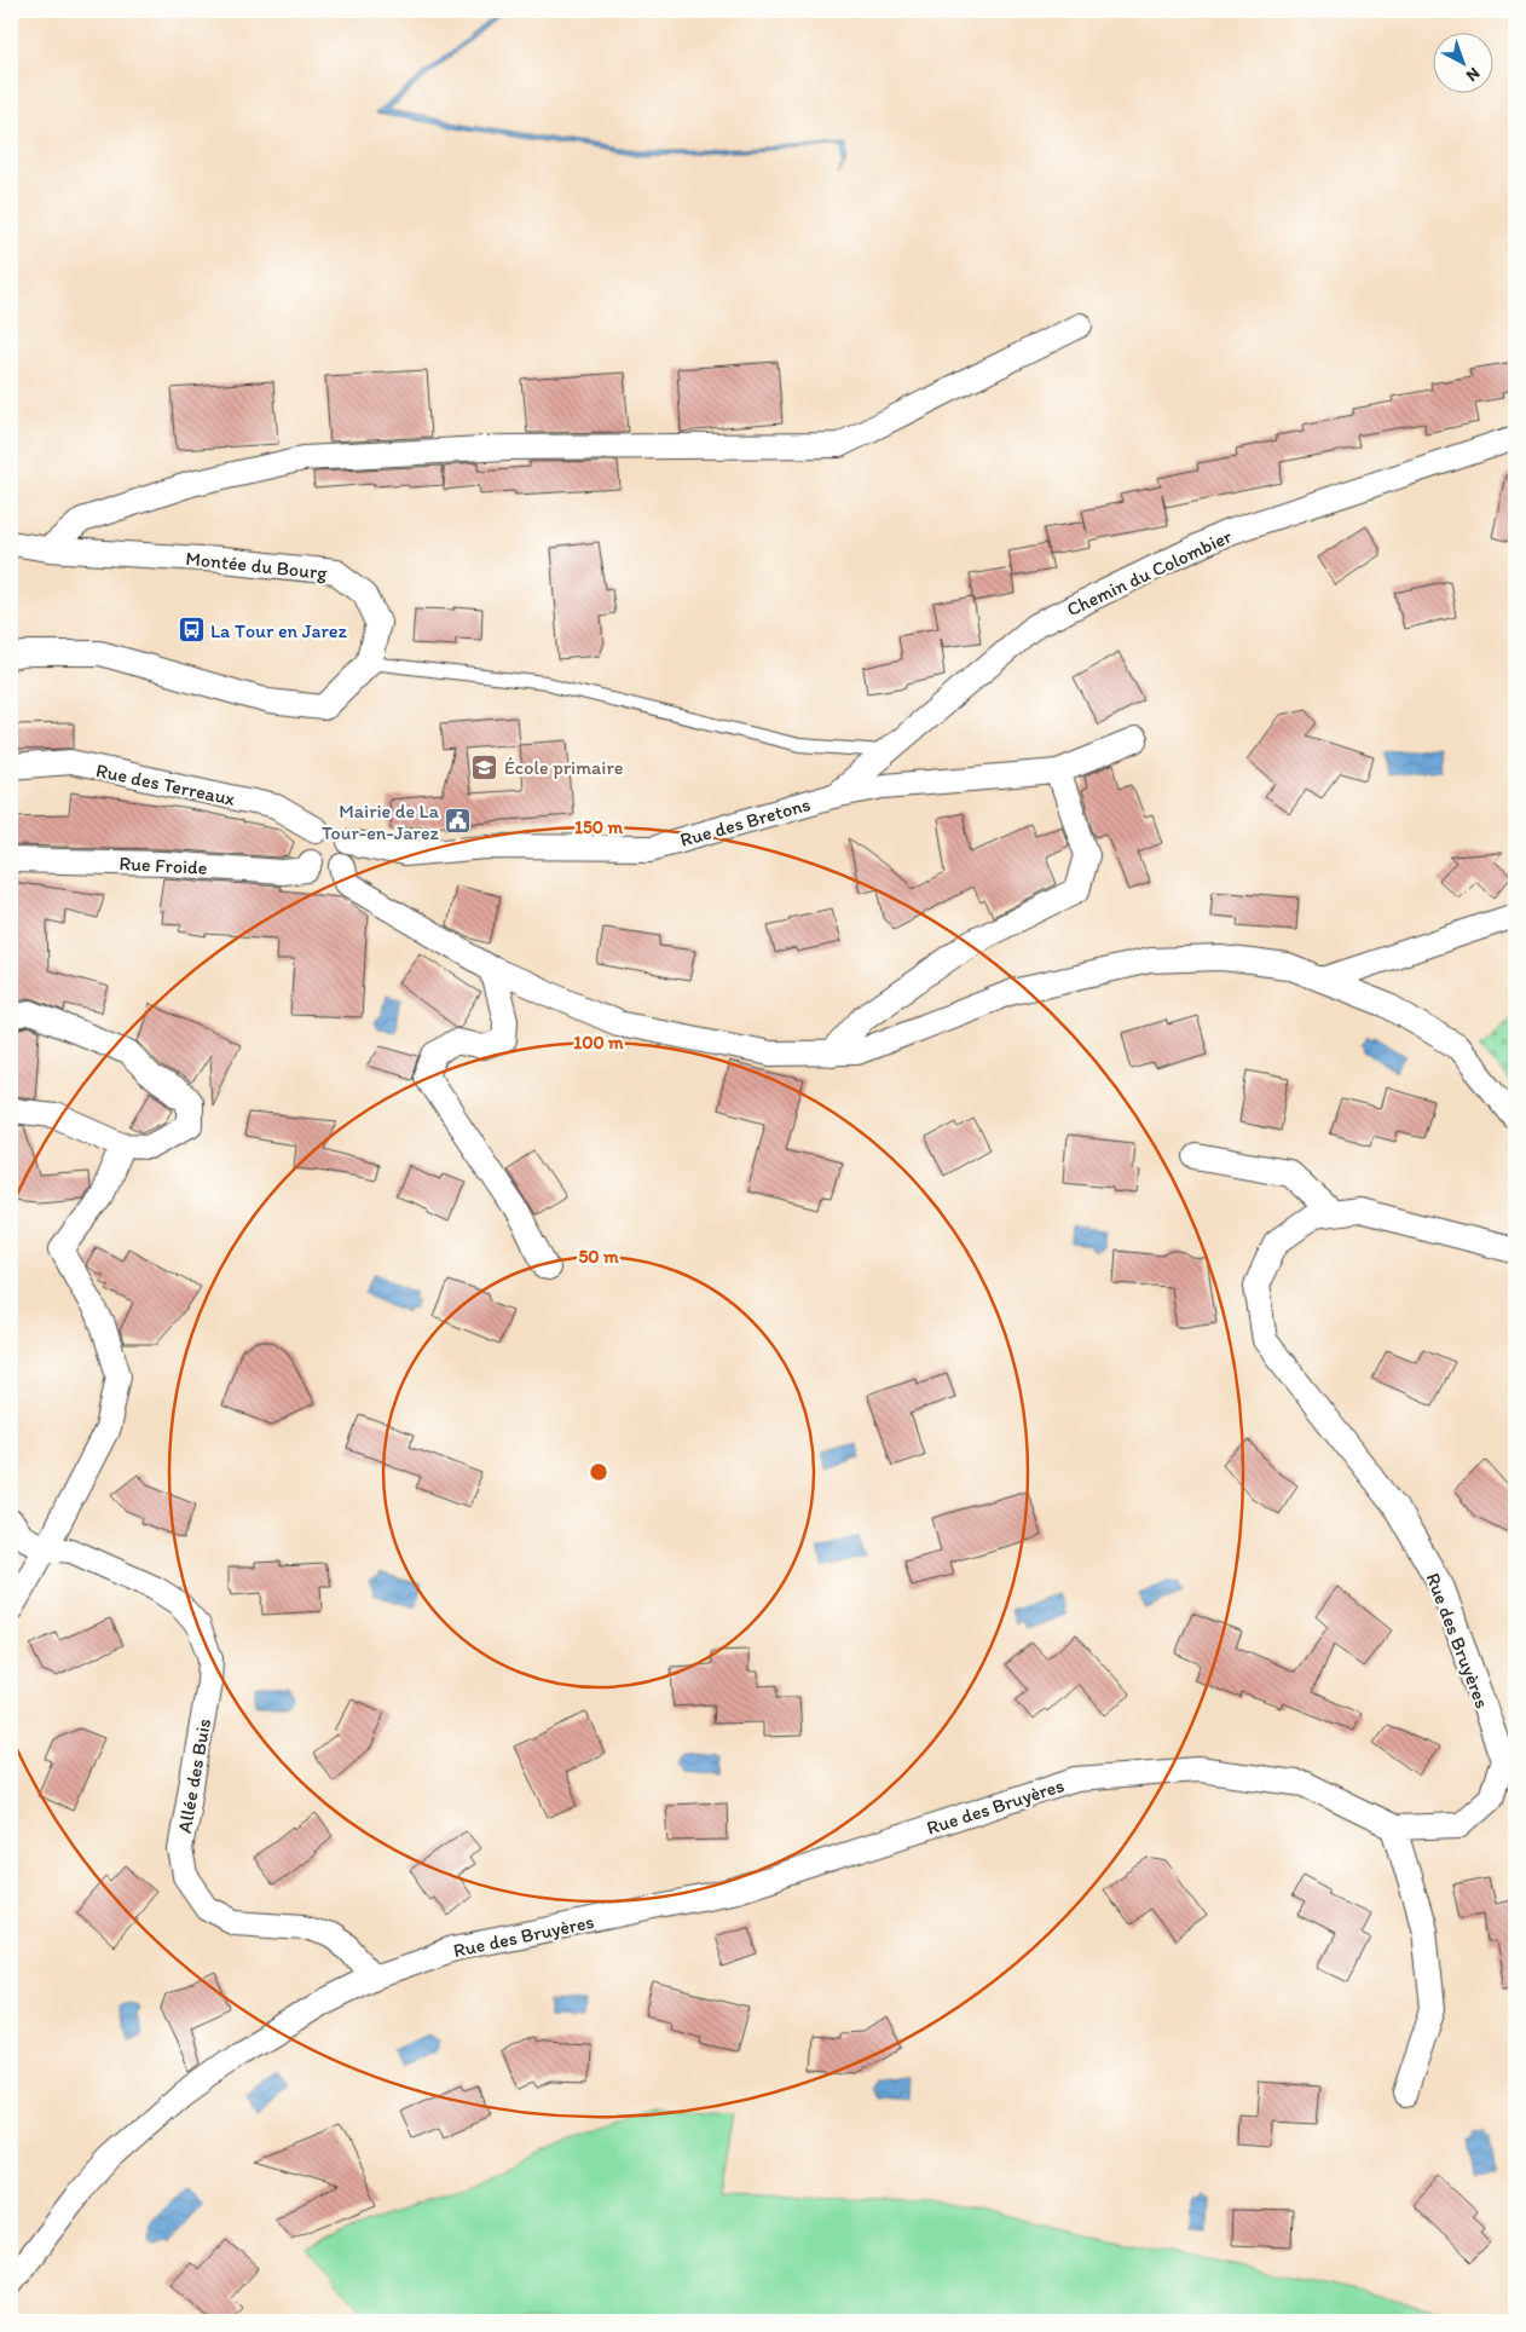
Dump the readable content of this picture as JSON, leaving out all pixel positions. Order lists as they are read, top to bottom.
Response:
{
  "streets": {
    "street": [
      "Montée du Bourg",
      "Chemin du Colombier",
      "Rue des Terreaux",
      "Rue des Bretons",
      "Rue Froide",
      "Rue des Bruyères",
      "Allée des Buis"
    ]
  },
  "crossings": [
    ["Chemin du Colombier", "Rue des Bretons"],
    ["Rue des Terreaux", "Rue des Bretons"],
    ["Rue des Terreaux", "Rue Froide"],
    ["Rue des Bretons", "Rue Froide"],
    ["Rue des Bruyères", "Allée des Buis"]
  ],
  "places": {
    "bus stop": ["La Tour en Jarez"],
    "school or university": ["École primaire"],
    "public building": ["Mairie de La Tour-en-Jarez"]
  },
  "north": "bottom right",
  "rings": ["150 m", "100 m", "50 m"]
}
